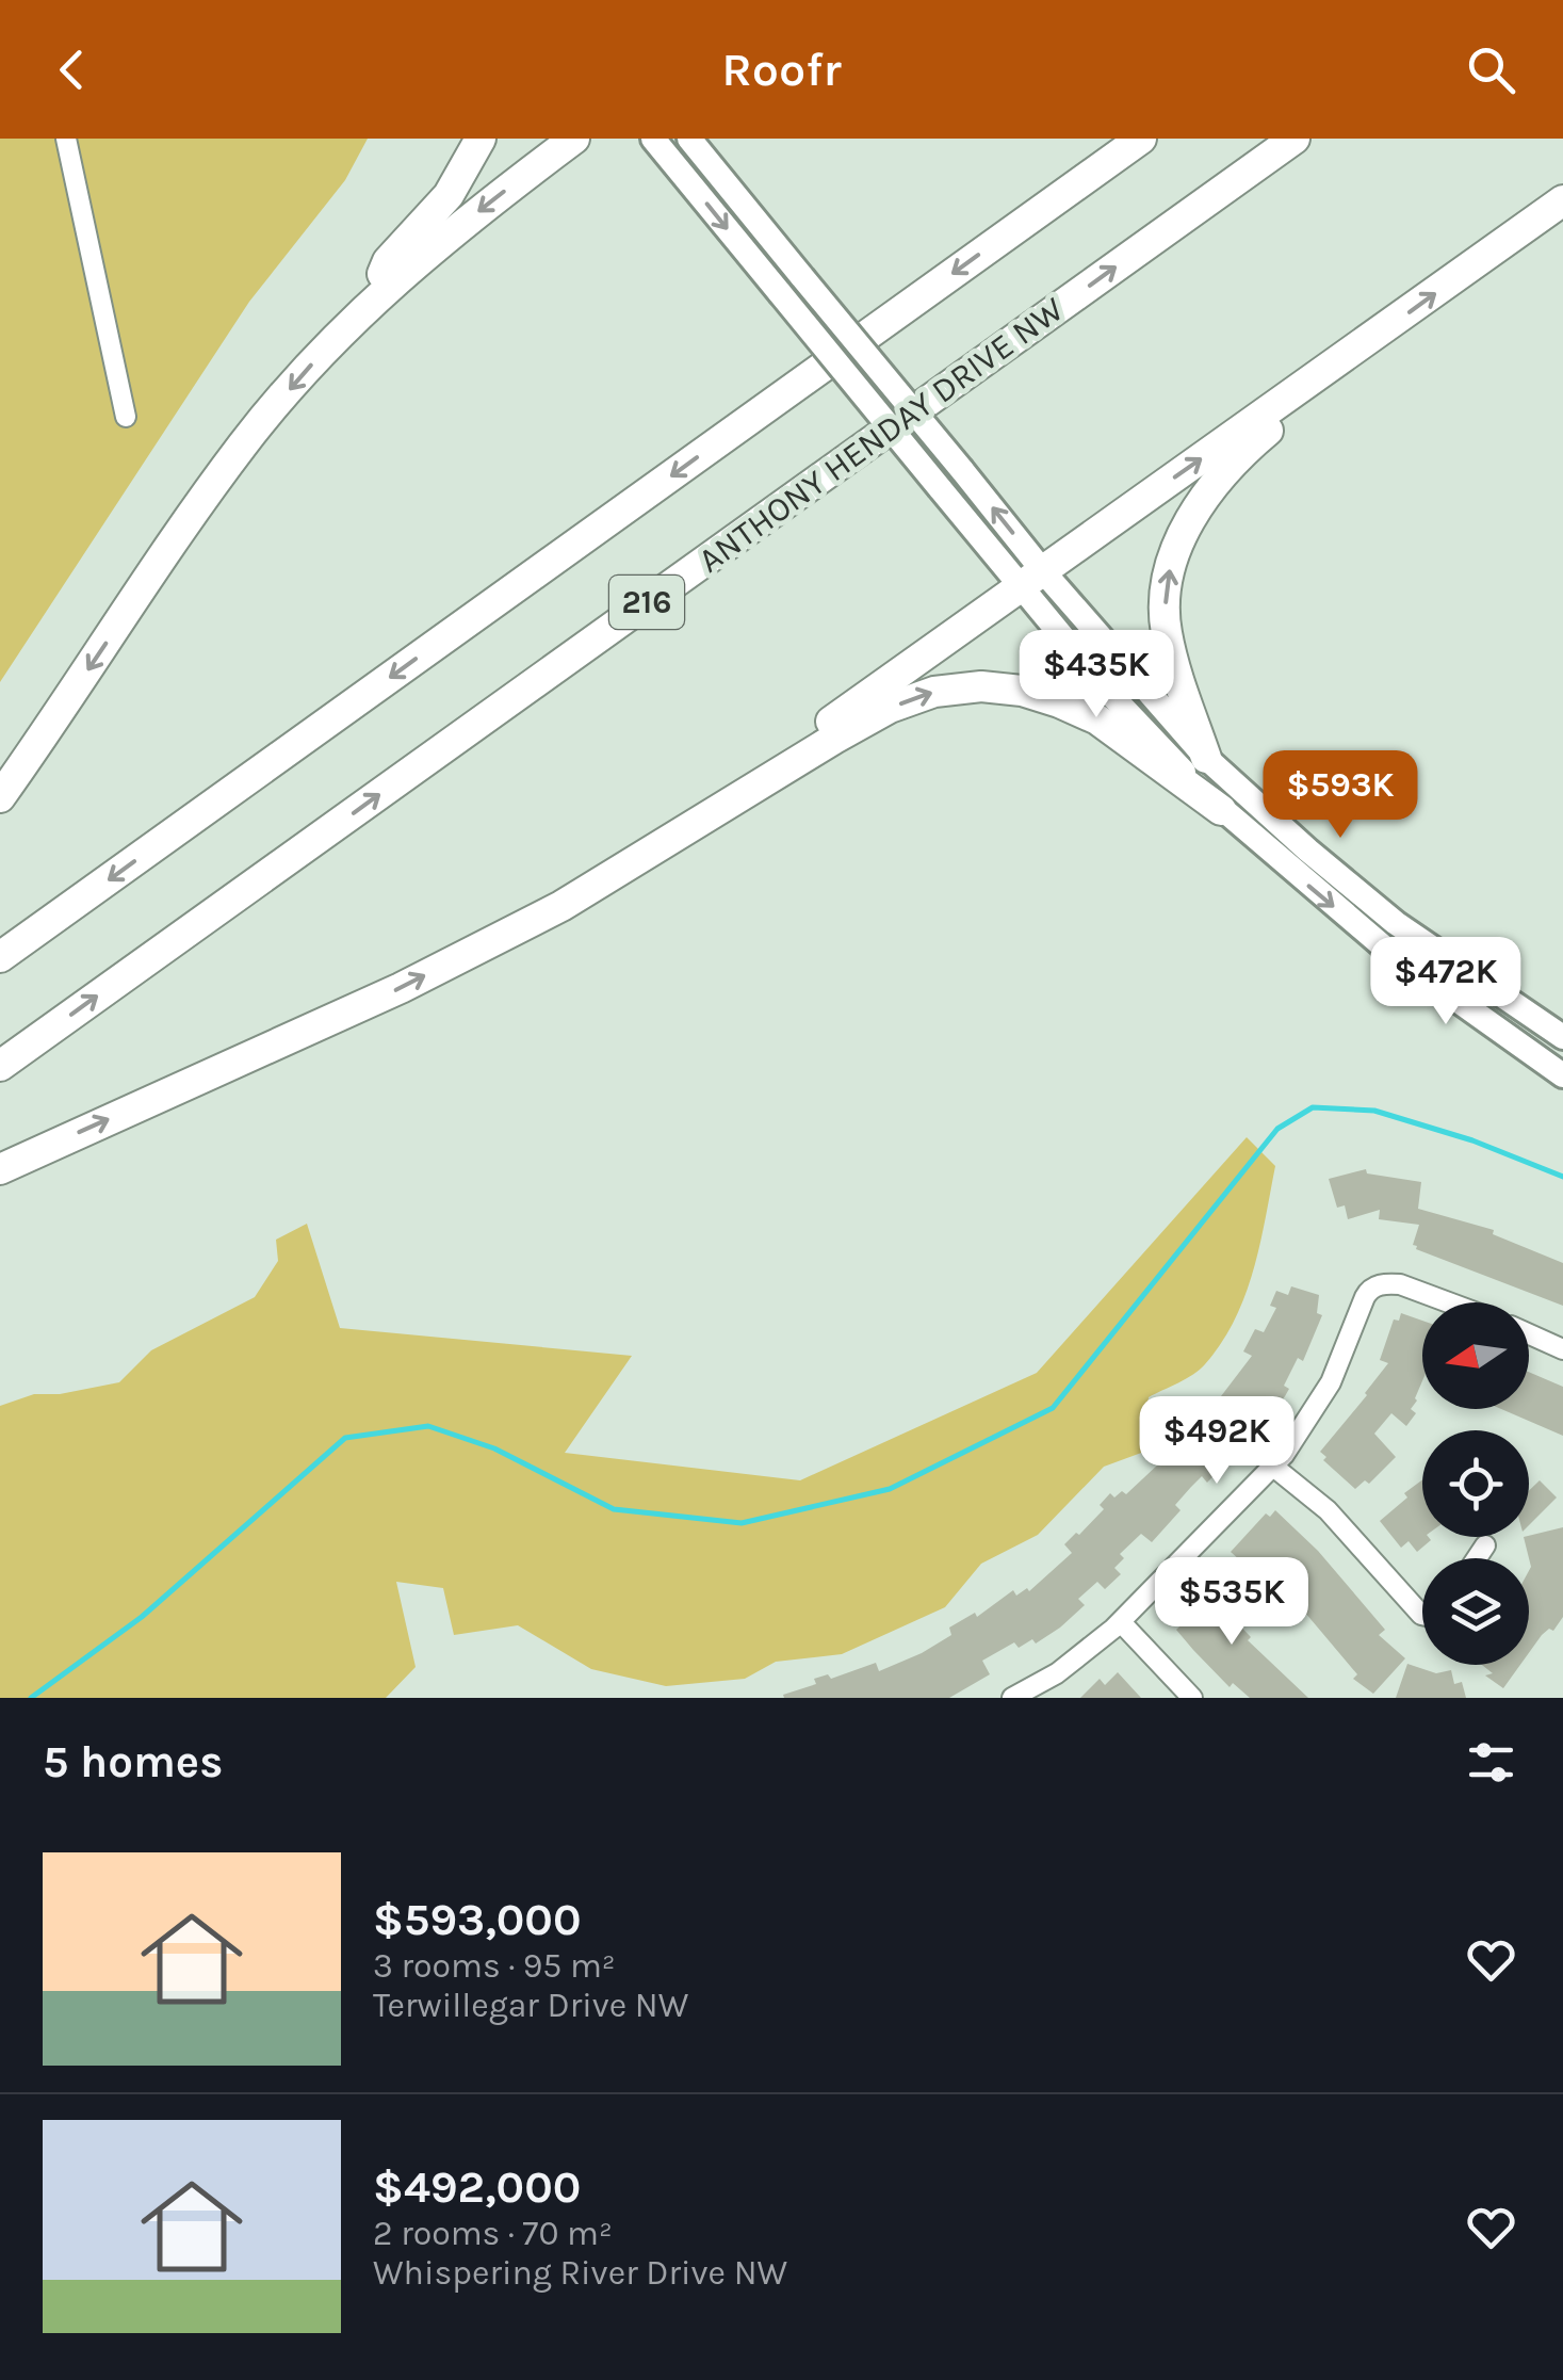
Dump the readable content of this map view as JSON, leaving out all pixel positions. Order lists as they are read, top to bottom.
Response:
{
  "streets": {
    "highway": ["ANTHONY HENDAY DRIVE NW", "216"]
  },
  "north": "left",
  "page": {
    "header": "Roofr",
    "price": [
      "$435K",
      "$593K",
      "$472K",
      "$492K",
      "$535K"
    ],
    "heading": "5 homes",
    "list": [
      {
        "name": "$593,000",
        "note": "3 rooms · 95 m² · Terwillegar Drive NW"
      },
      {
        "name": "$492,000",
        "note": "2 rooms · 70 m² · Whispering River Drive NW"
      }
    ]
  }
}
